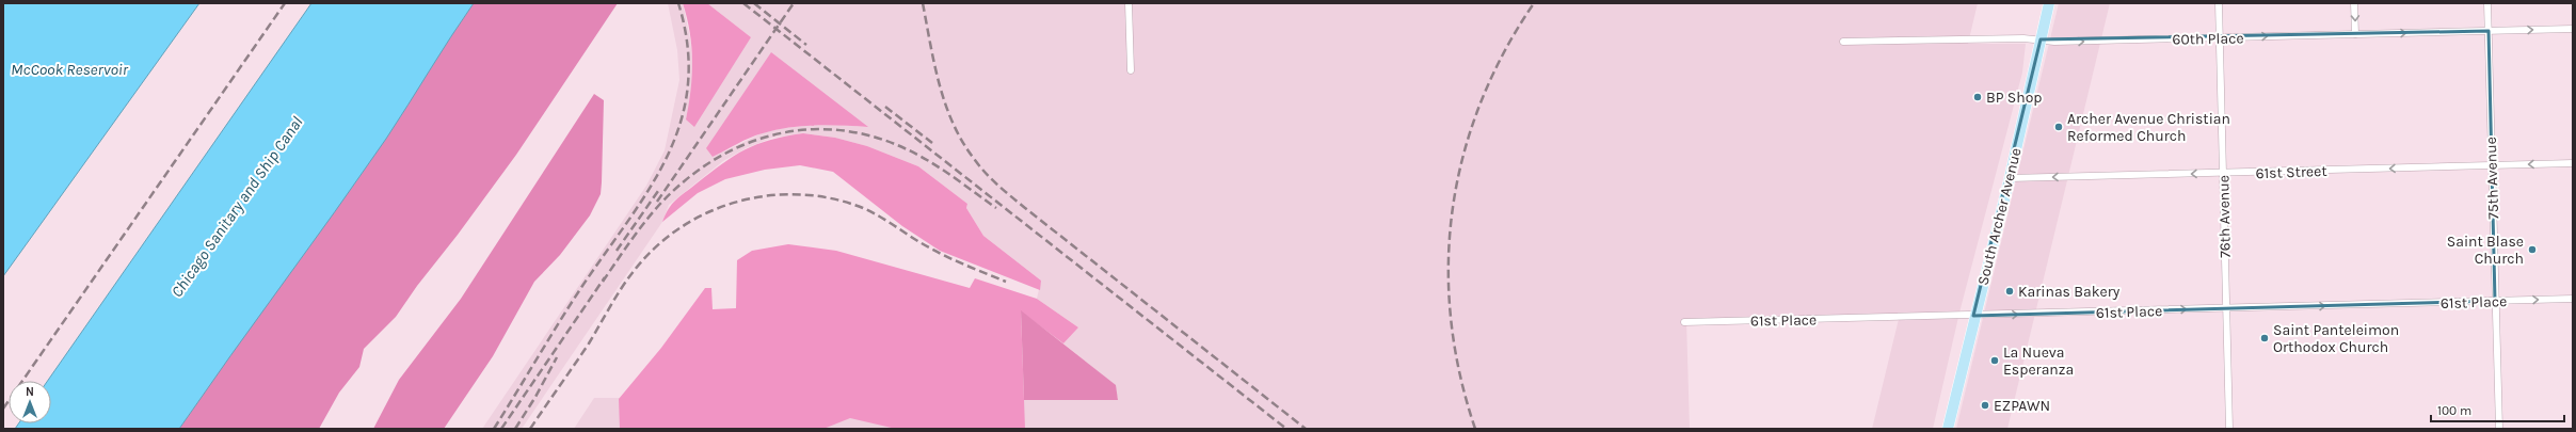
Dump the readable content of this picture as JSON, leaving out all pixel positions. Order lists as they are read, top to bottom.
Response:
{
  "streets": {
    "main road": ["South Archer Avenue"],
    "street": [
      "60th Place",
      "61st Street",
      "75th Avenue",
      "76th Avenue",
      "61st Place"
    ]
  },
  "crossings": [
    ["60th Place", "75th Avenue"],
    ["60th Place", "South Archer Avenue"],
    ["60th Place", "76th Avenue"],
    ["61st Street", "75th Avenue"],
    ["61st Street", "South Archer Avenue"],
    ["61st Street", "76th Avenue"],
    ["75th Avenue", "61st Place"],
    ["South Archer Avenue", "61st Place"],
    ["76th Avenue", "61st Place"]
  ],
  "one_way": ["60th Place", "61st Street", "61st Place"],
  "water": ["McCook Reservoir", "Chicago Sanitary and Ship Canal"],
  "places": [
    "BP Shop",
    "Archer Avenue Christian Reformed Church",
    "Saint Blase Church",
    "Karinas Bakery",
    "Saint Panteleimon Orthodox Church",
    "La Nueva Esperanza",
    "EZPAWN"
  ],
  "scale_bar": "100 m",
  "north": "top"
}
